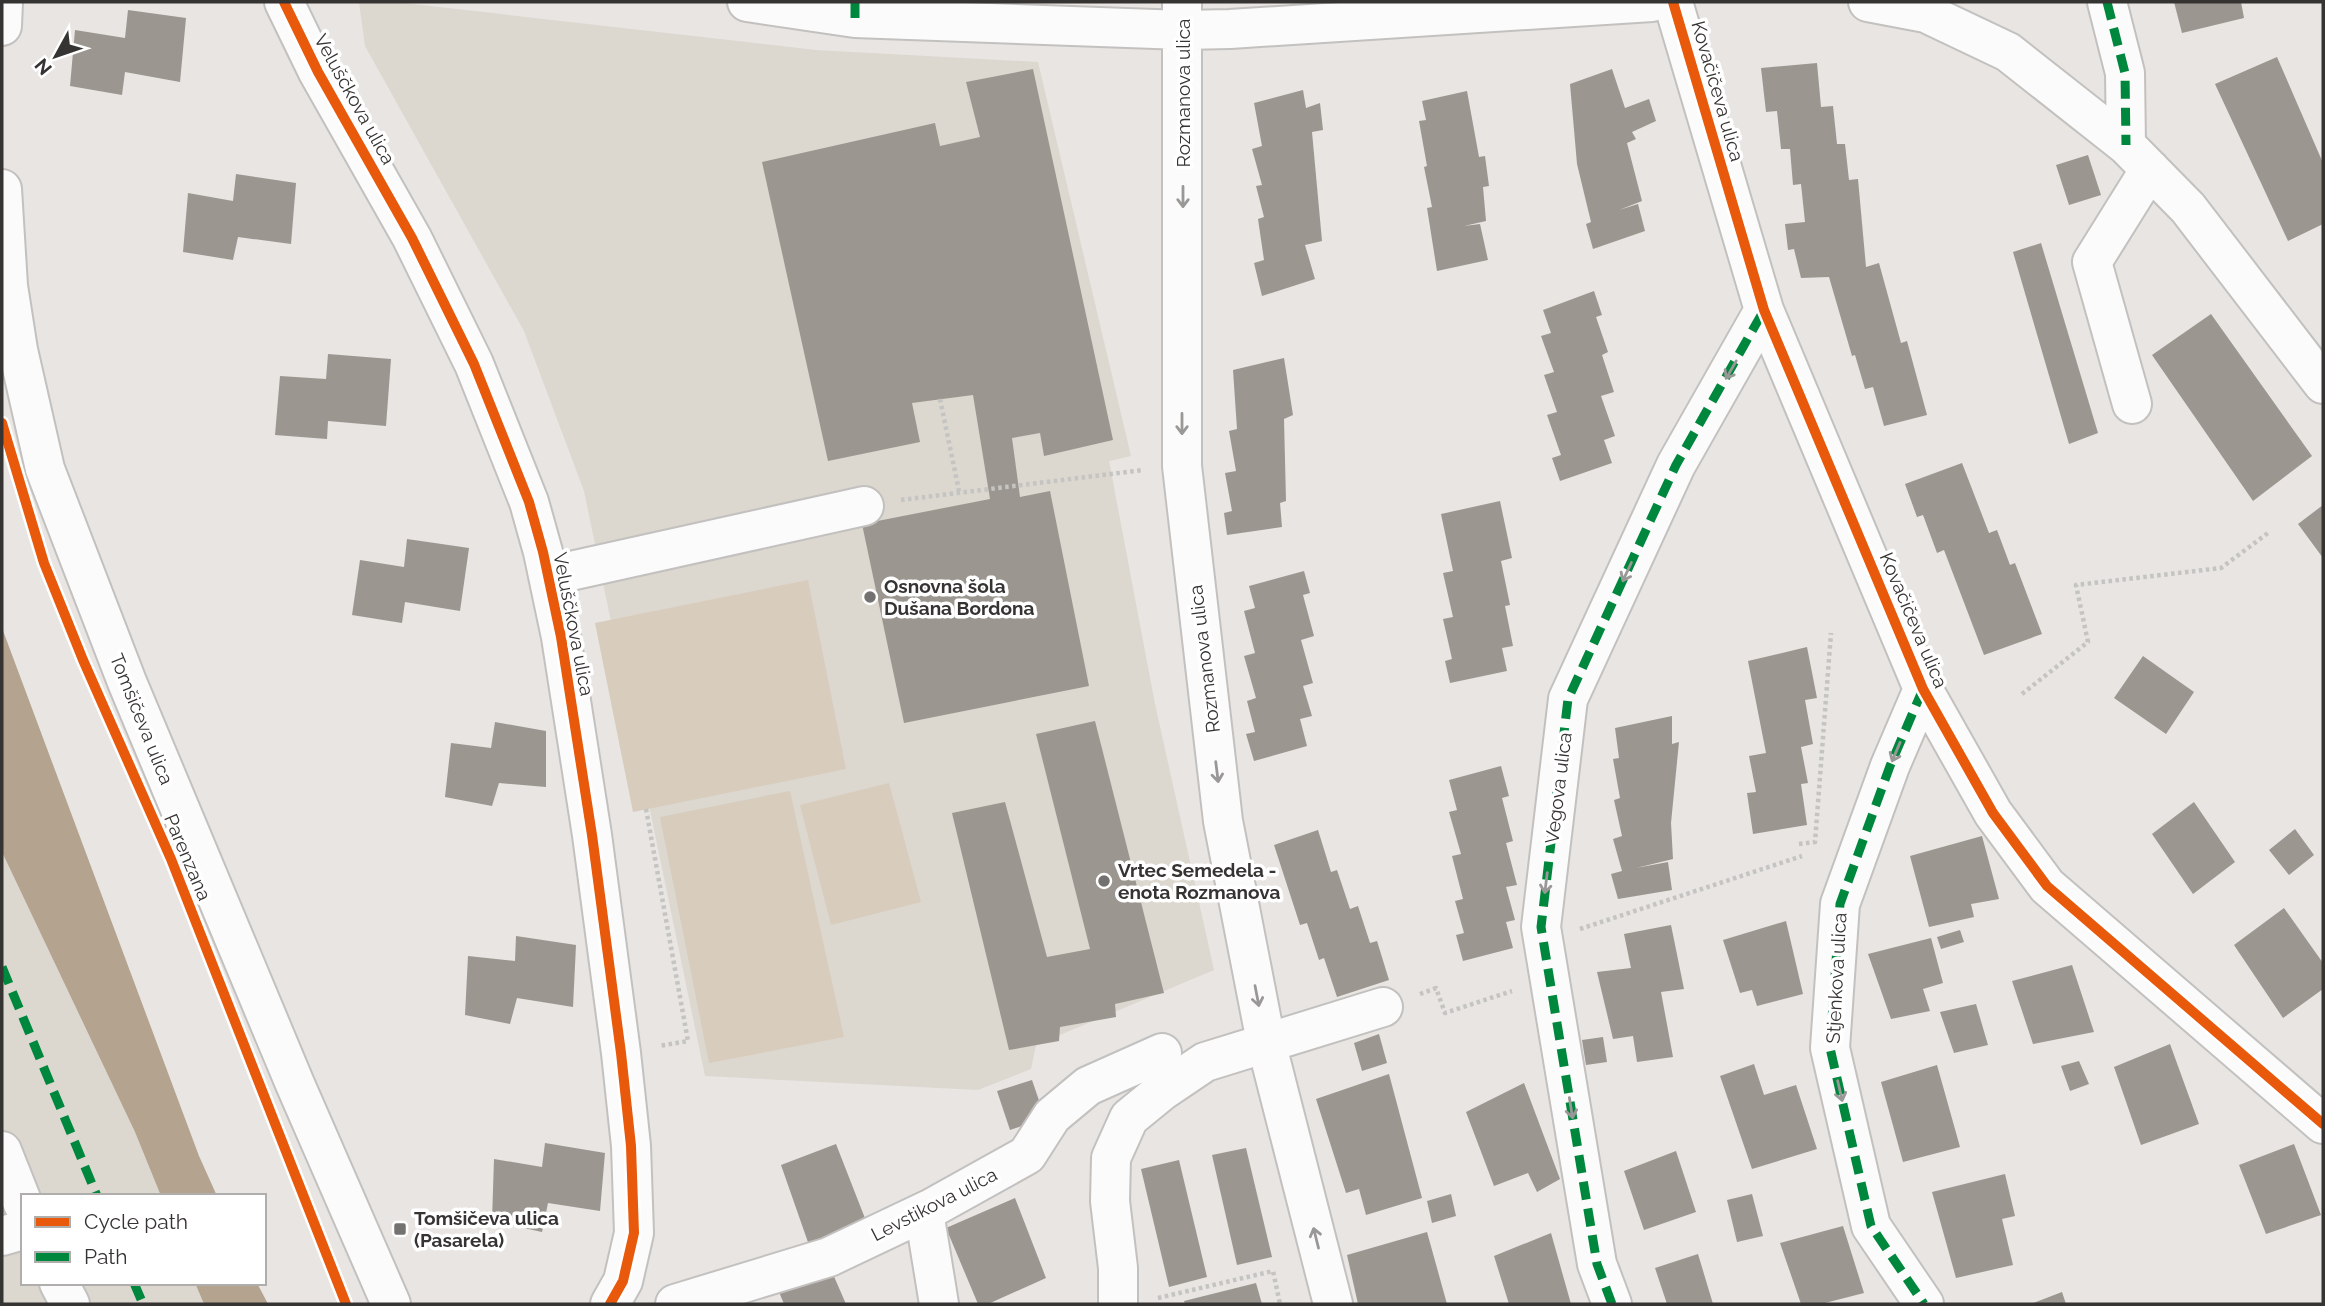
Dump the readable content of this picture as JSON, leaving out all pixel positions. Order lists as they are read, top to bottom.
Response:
{
  "streets": {
    "street": [
      "Kovačičeva ulica",
      "Rozmanova ulica",
      "Veluščkova ulica",
      "Tomšičeva ulica",
      "Vegova ulica",
      "Stjenkova ulica",
      "Levstikova ulica"
    ],
    "cycle path": ["Parenzana"]
  },
  "crossings": [
    ["Kovačičeva ulica", "Vegova ulica"],
    ["Kovačičeva ulica", "Stjenkova ulica"]
  ],
  "one_way": ["Vegova ulica", "Stjenkova ulica"],
  "places": {
    "other": ["Osnovna šola Dušana Bordona", "Vrtec Semedela - enota Rozmanova"],
    "transit": ["Tomšičeva ulica (Pasarela)"]
  },
  "legend": ["Cycle path", "Path"],
  "north": "bottom left"
}
